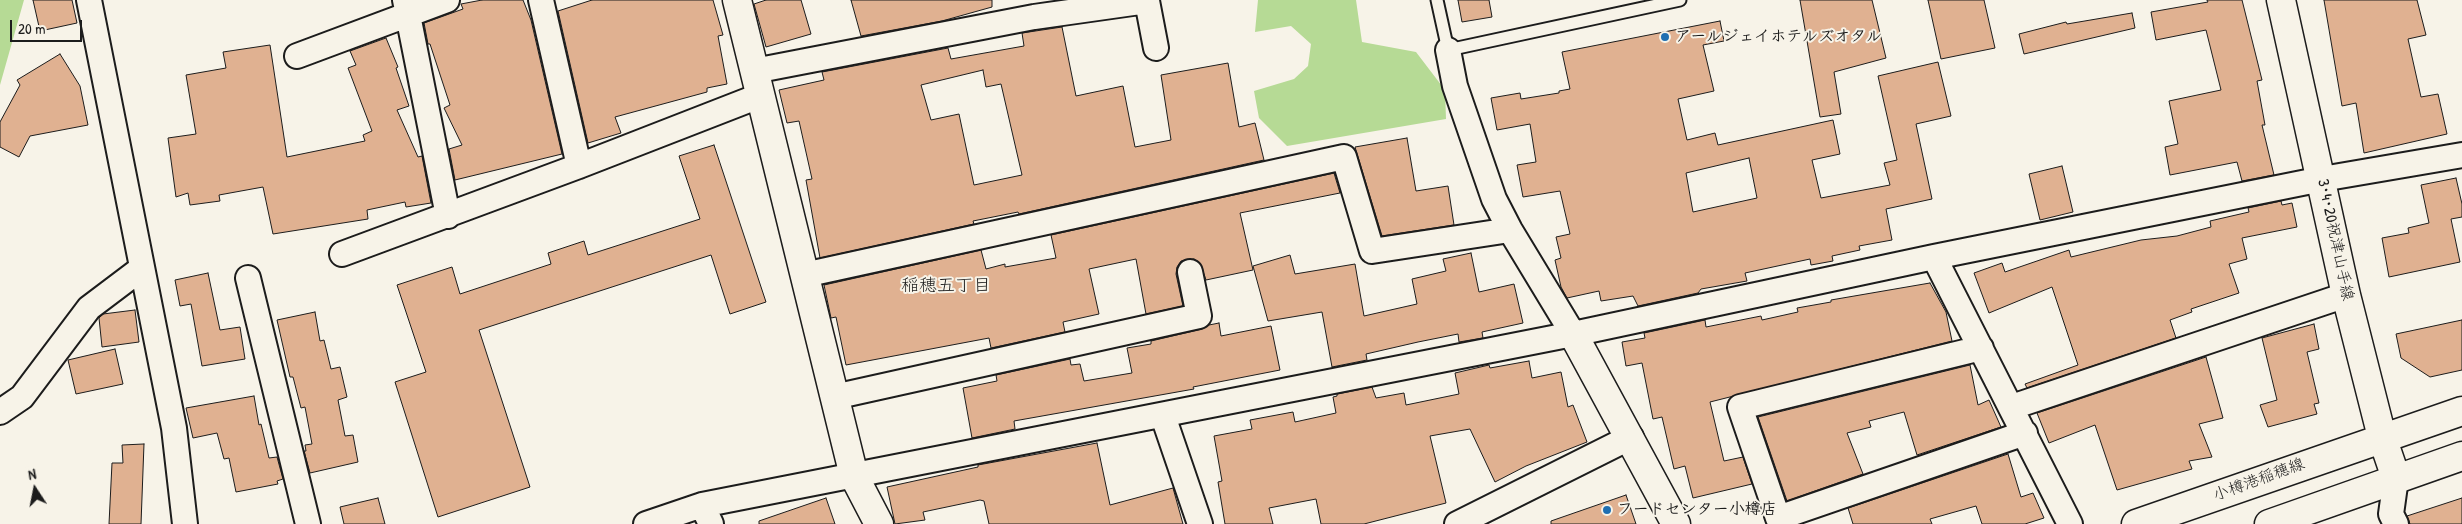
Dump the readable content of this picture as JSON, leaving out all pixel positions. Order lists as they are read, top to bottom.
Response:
{
  "streets": {
    "main road": ["3･4･20祝津山手線", "小樽港稲穂線"]
  },
  "crossings": [
    ["3･4･20祝津山手線", "小樽港稲穂線"]
  ],
  "districts": ["稲穂五丁目"],
  "places": ["アールジェイホテルズオタル", "フードセンター小樽店"],
  "scale_bar": "20 m",
  "north": "top"
}
